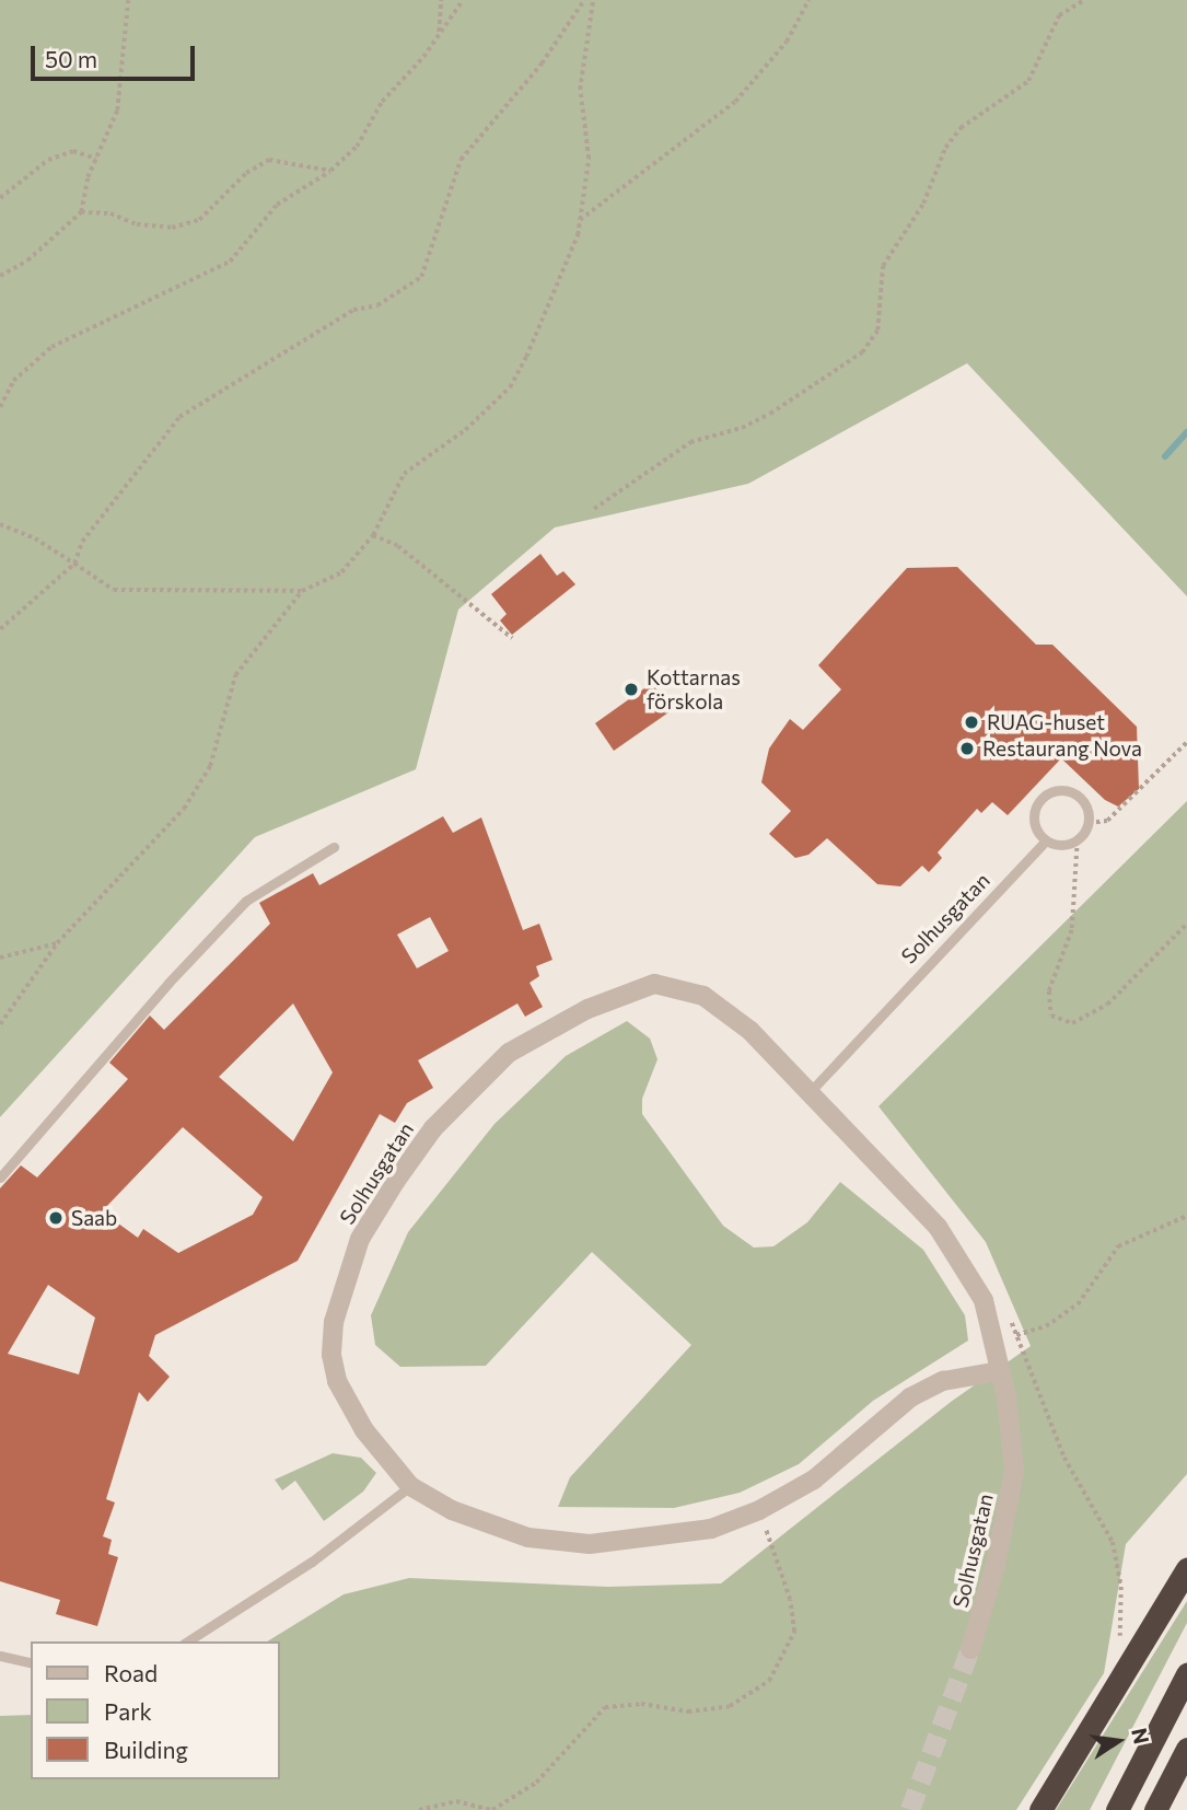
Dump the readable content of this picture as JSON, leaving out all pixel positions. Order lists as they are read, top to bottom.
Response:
{
  "streets": {
    "street": ["Solhusgatan"]
  },
  "places": [
    "Kottarnas förskola",
    "RUAG-huset",
    "Restaurang Nova",
    "Saab"
  ],
  "legend": ["Road", "Park", "Building"],
  "scale_bar": "50 m",
  "north": "right"
}
